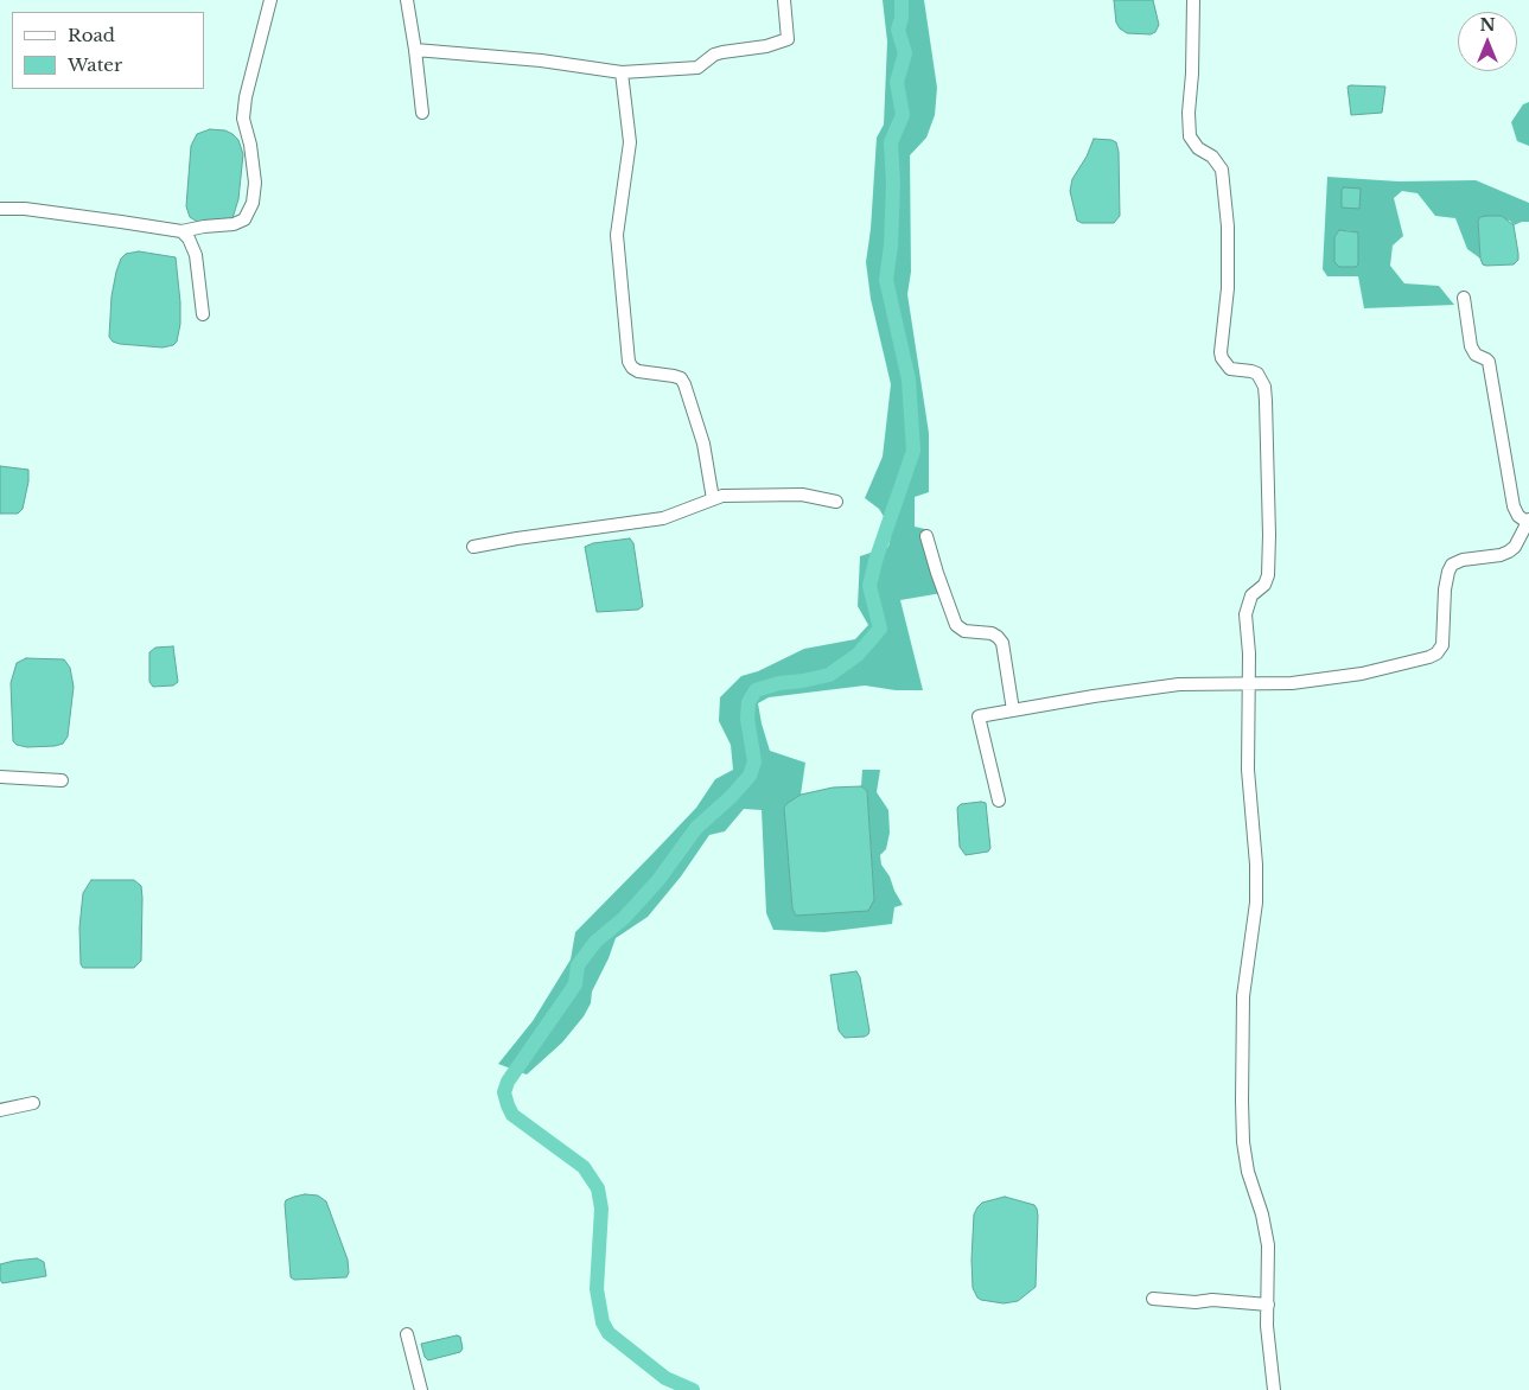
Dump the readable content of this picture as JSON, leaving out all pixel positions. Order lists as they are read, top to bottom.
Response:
{
  "legend": ["Road", "Water"],
  "north": "top"
}
